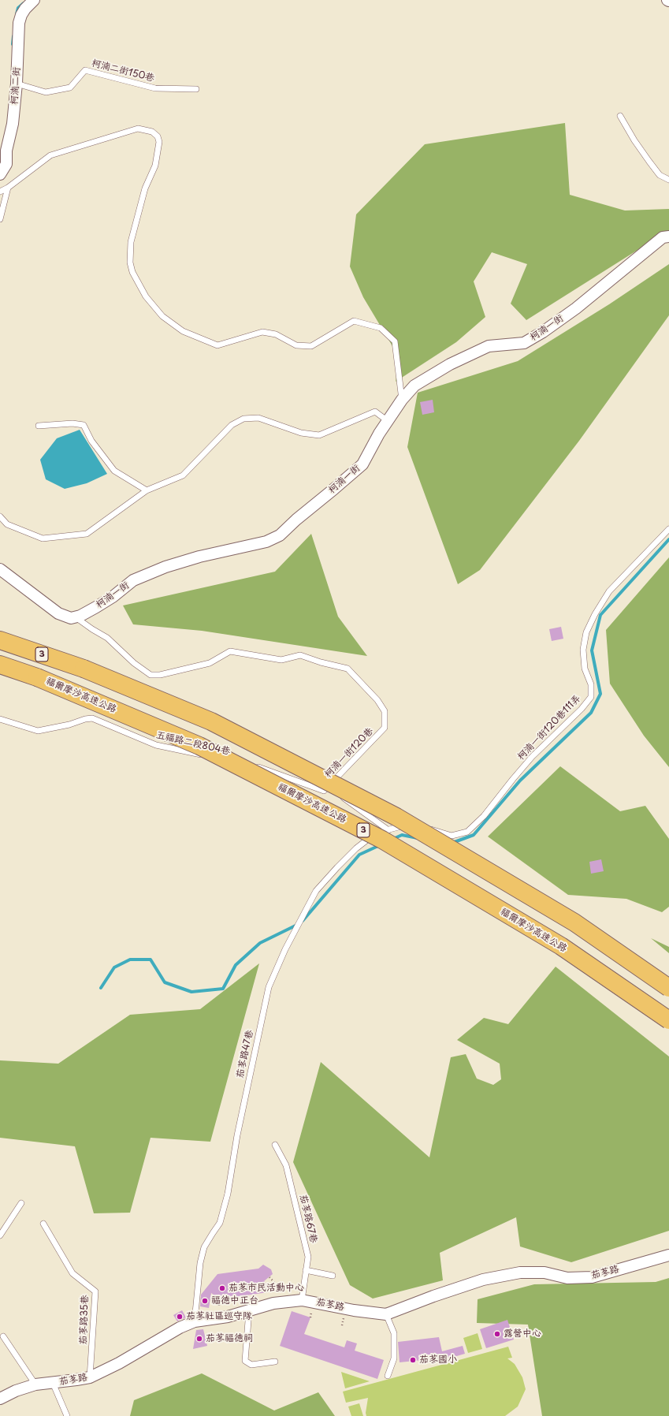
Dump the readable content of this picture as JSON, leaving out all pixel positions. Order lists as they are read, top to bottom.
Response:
{
  "streets": {
    "highway": ["3", "福爾摩沙高速公路"],
    "street": ["柯湳二街", "柯湳一街", "茄苳路"],
    "lane": [
      "柯湳二街150巷",
      "柯湳一街120巷111弄",
      "五福路二段804巷",
      "柯湳一街120巷",
      "茄苳路47巷",
      "茄苳路67巷",
      "茄苳路35巷"
    ]
  },
  "crossings": [
    ["柯湳二街150巷", "柯湳二街"],
    ["柯湳一街", "柯湳一街120巷"],
    ["柯湳一街120巷111弄", "茄苳路47巷"],
    ["茄苳路47巷", "茄苳路"],
    ["茄苳路67巷", "茄苳路"],
    ["茄苳路", "茄苳路35巷"]
  ],
  "places": [
    "茄苳市民活動中心",
    "福德中正台",
    "茄苳社區巡守隊",
    "露營中心",
    "茄苳福德祠",
    "茄苳國小"
  ]
}
